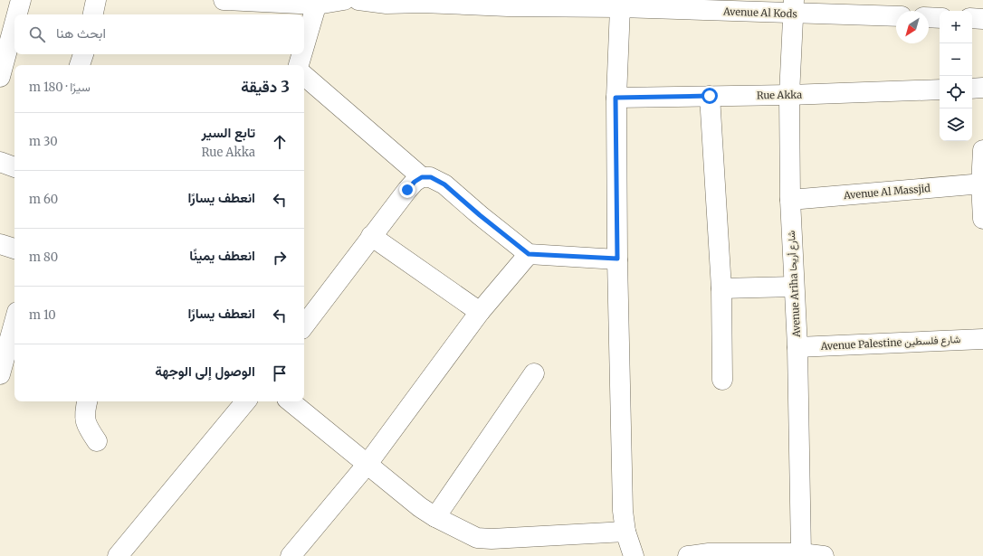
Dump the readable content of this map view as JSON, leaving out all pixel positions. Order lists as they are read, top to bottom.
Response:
{
  "streets": {
    "street": [
      "Avenue Al Kods",
      "Rue Akka",
      "Avenue Al Massjid",
      "Avenue Ariha شارع أريحا",
      "Avenue Palestine شارع فلسطين"
    ]
  },
  "crossings": [
    ["Avenue Al Kods", "Avenue Ariha شارع أريحا"],
    ["Rue Akka", "Avenue Ariha شارع أريحا"],
    ["Avenue Al Massjid", "Avenue Ariha شارع أريحا"],
    ["Avenue Ariha شارع أريحا", "Avenue Palestine شارع فلسطين"]
  ],
  "north": "bottom left",
  "page": {
    "map_buttons": ["+", "−"],
    "search": "ابحث هنا",
    "heading": ["3 دقيقة", "سيرًا · 180 m"],
    "list": [
      ["تابع السير", "Rue Akka", "30 m"],
      ["انعطف يسارًا", "60 m"],
      ["انعطف يمينًا", "80 m"],
      ["انعطف يسارًا", "10 m"],
      "الوصول إلى الوجهة"
    ]
  }
}
